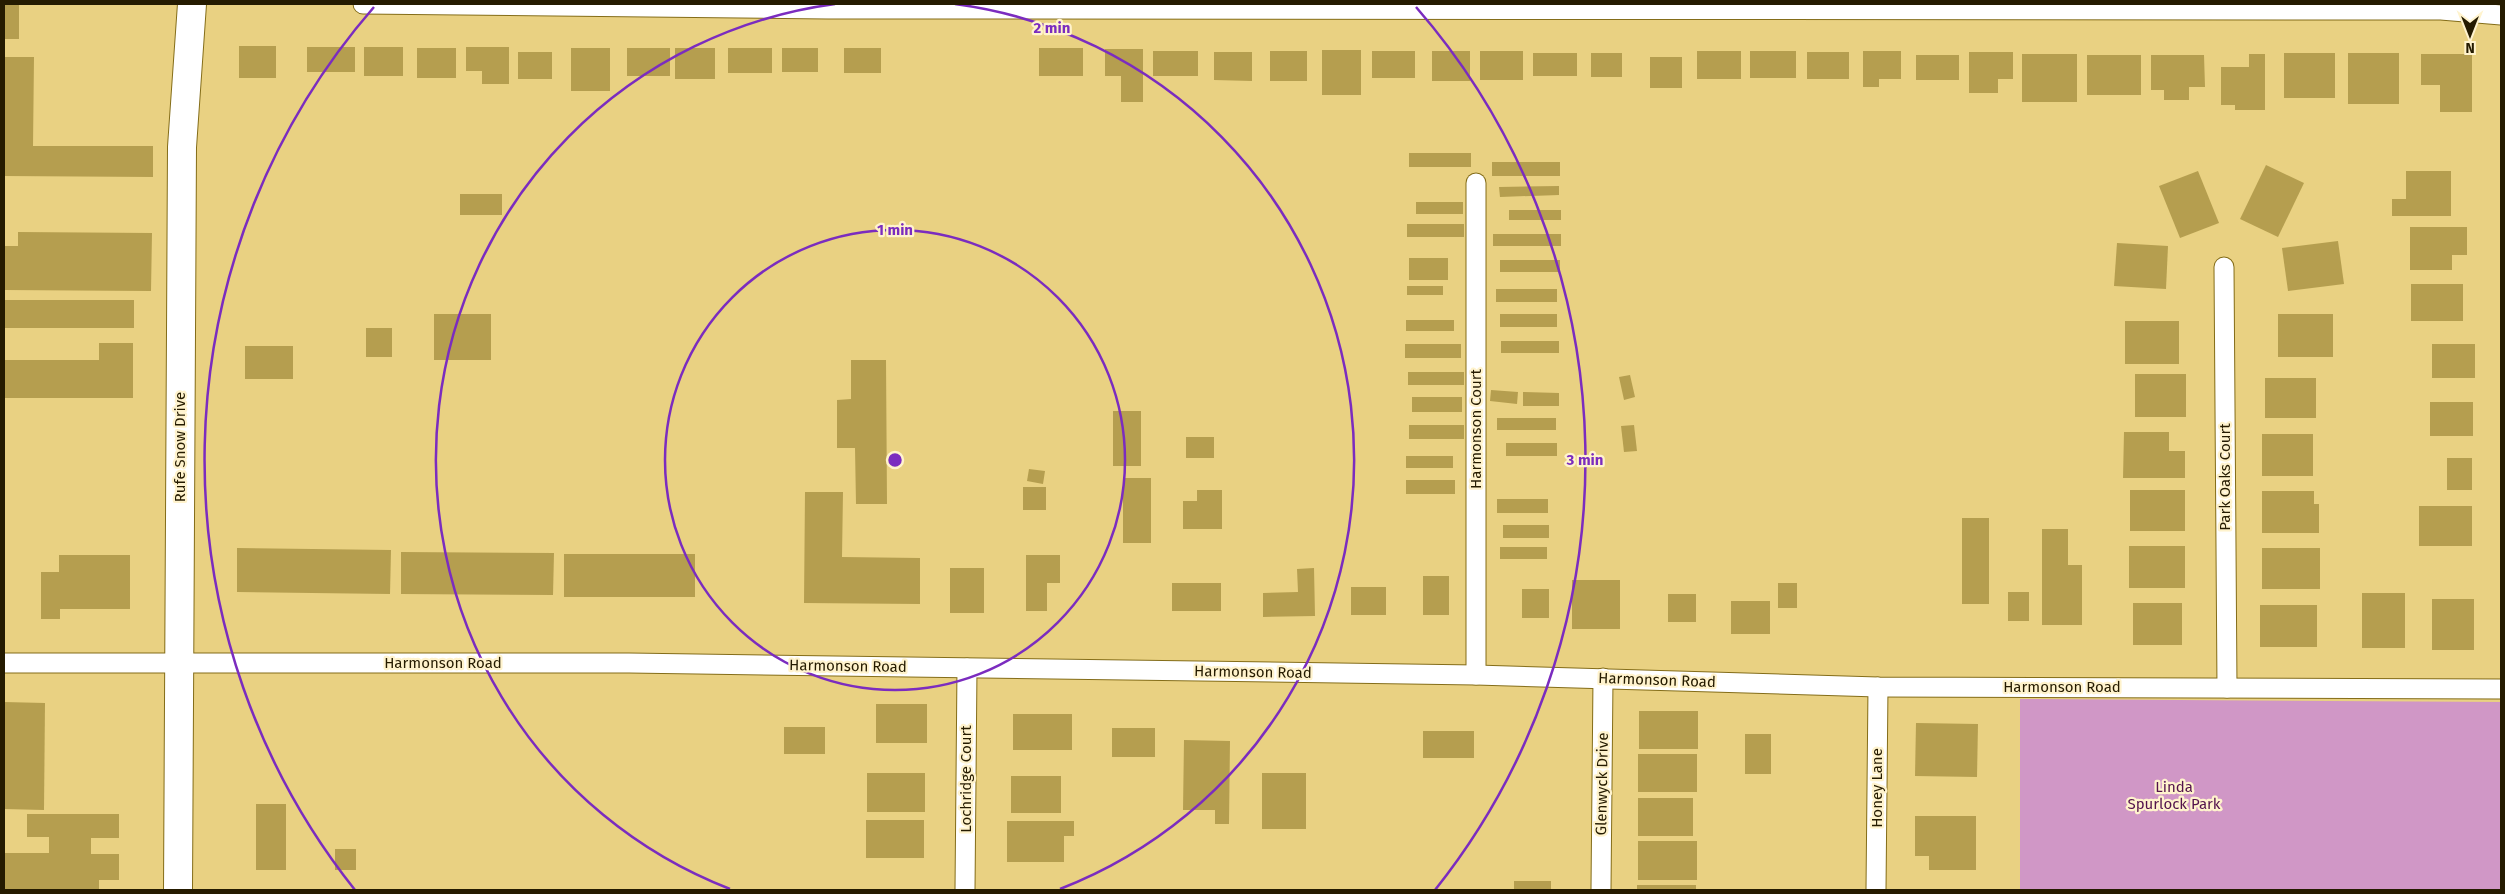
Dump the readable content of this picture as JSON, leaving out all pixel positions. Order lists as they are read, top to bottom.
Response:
{
  "streets": {
    "main road": ["Rufe Snow Drive"],
    "street": [
      "Harmonson Court",
      "Park Oaks Court",
      "Harmonson Road",
      "Lochridge Court",
      "Glenwyck Drive",
      "Honey Lane"
    ]
  },
  "crossings": [
    ["Harmonson Court", "Harmonson Road"],
    ["Rufe Snow Drive", "Harmonson Road"],
    ["Park Oaks Court", "Harmonson Road"],
    ["Harmonson Road", "Lochridge Court"],
    ["Harmonson Road", "Glenwyck Drive"],
    ["Harmonson Road", "Honey Lane"]
  ],
  "parks": ["Linda Spurlock Park"],
  "north": "bottom",
  "rings": ["2 min", "1 min", "3 min"]
}
